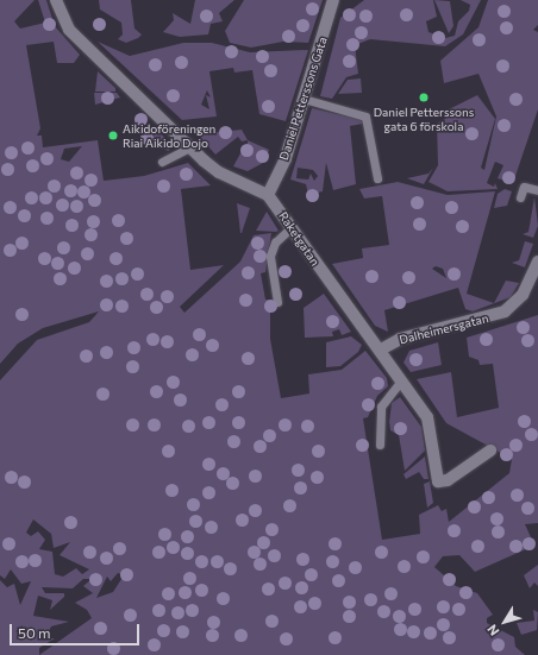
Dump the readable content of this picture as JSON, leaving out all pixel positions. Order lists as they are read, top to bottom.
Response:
{
  "streets": {
    "street": ["Daniel Petterssons Gata", "Raketgatan", "Dalheimersgatan"]
  },
  "crossings": [
    ["Daniel Petterssons Gata", "Raketgatan"],
    ["Raketgatan", "Dalheimersgatan"]
  ],
  "places": ["Daniel Petterssons gata 6 förskola", "Aikidoföreningen Riai Aikido Dojo"],
  "scale_bar": "50 m",
  "north": "bottom left"
}
